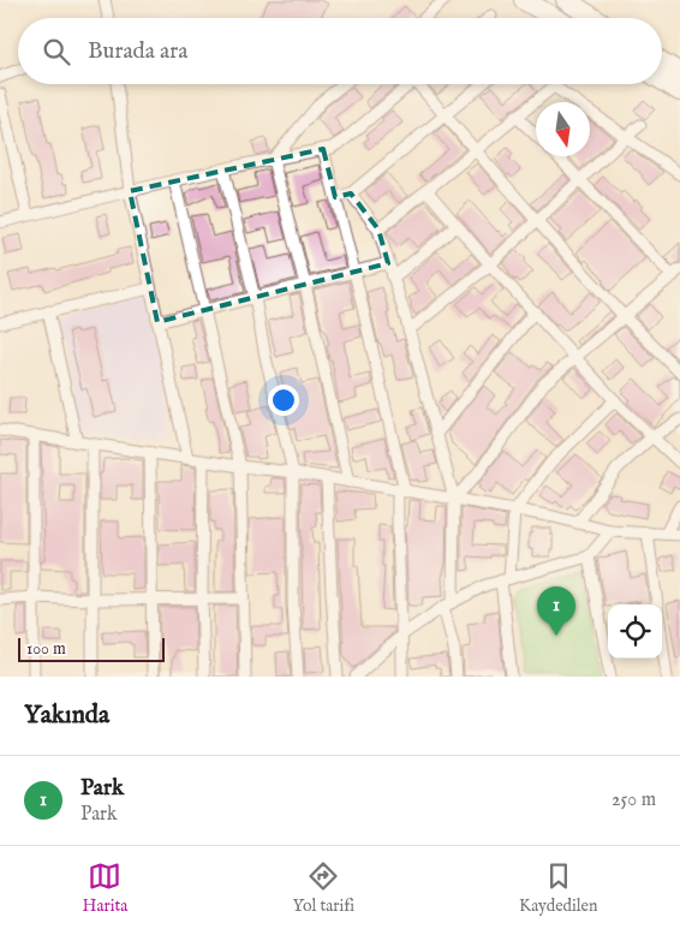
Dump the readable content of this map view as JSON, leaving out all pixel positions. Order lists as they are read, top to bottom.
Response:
{
  "scale_bar": "100 m",
  "north": "bottom",
  "page": {
    "search": "Burada ara",
    "pins": "1",
    "scale": "100 m",
    "heading": "Yakında",
    "list": [
      {
        "mark": "1",
        "name": "Park",
        "note": "Park",
        "value": "250 m"
      }
    ],
    "nav": ["Harita", "Yol tarifi", "Kaydedilen"]
  }
}
